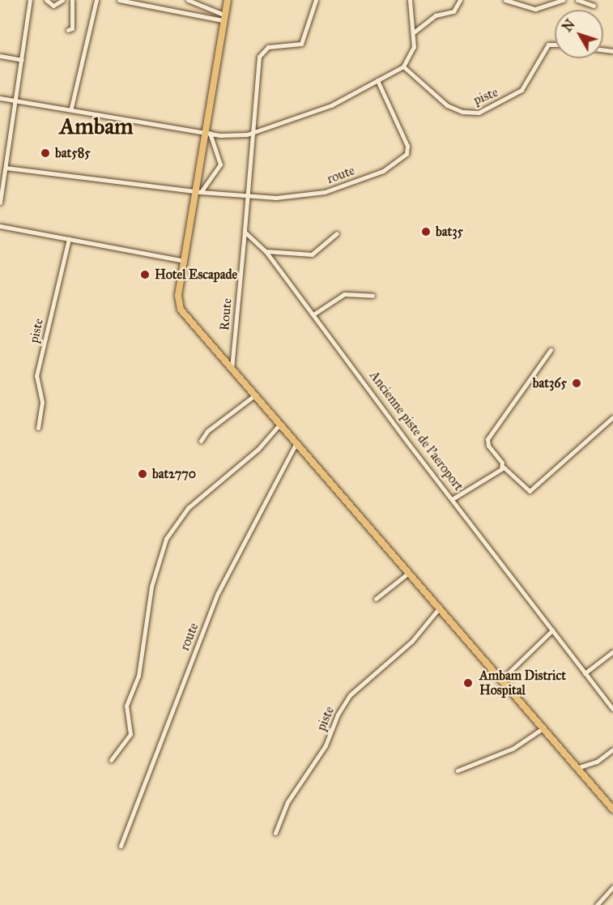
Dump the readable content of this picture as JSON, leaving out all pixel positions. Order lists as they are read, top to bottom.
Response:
{
  "streets": {
    "street": [
      "piste",
      "route",
      "Route",
      "Ancienne piste de l'aeroport"
    ]
  },
  "crossings": [
    ["Route", "Ancienne piste de l'aeroport"]
  ],
  "districts": ["Ambam"],
  "places": [
    "bat585",
    "bat35",
    "Hotel Escapade",
    "bat365",
    "bat2770",
    "Ambam District Hospital"
  ],
  "north": "top left"
}
